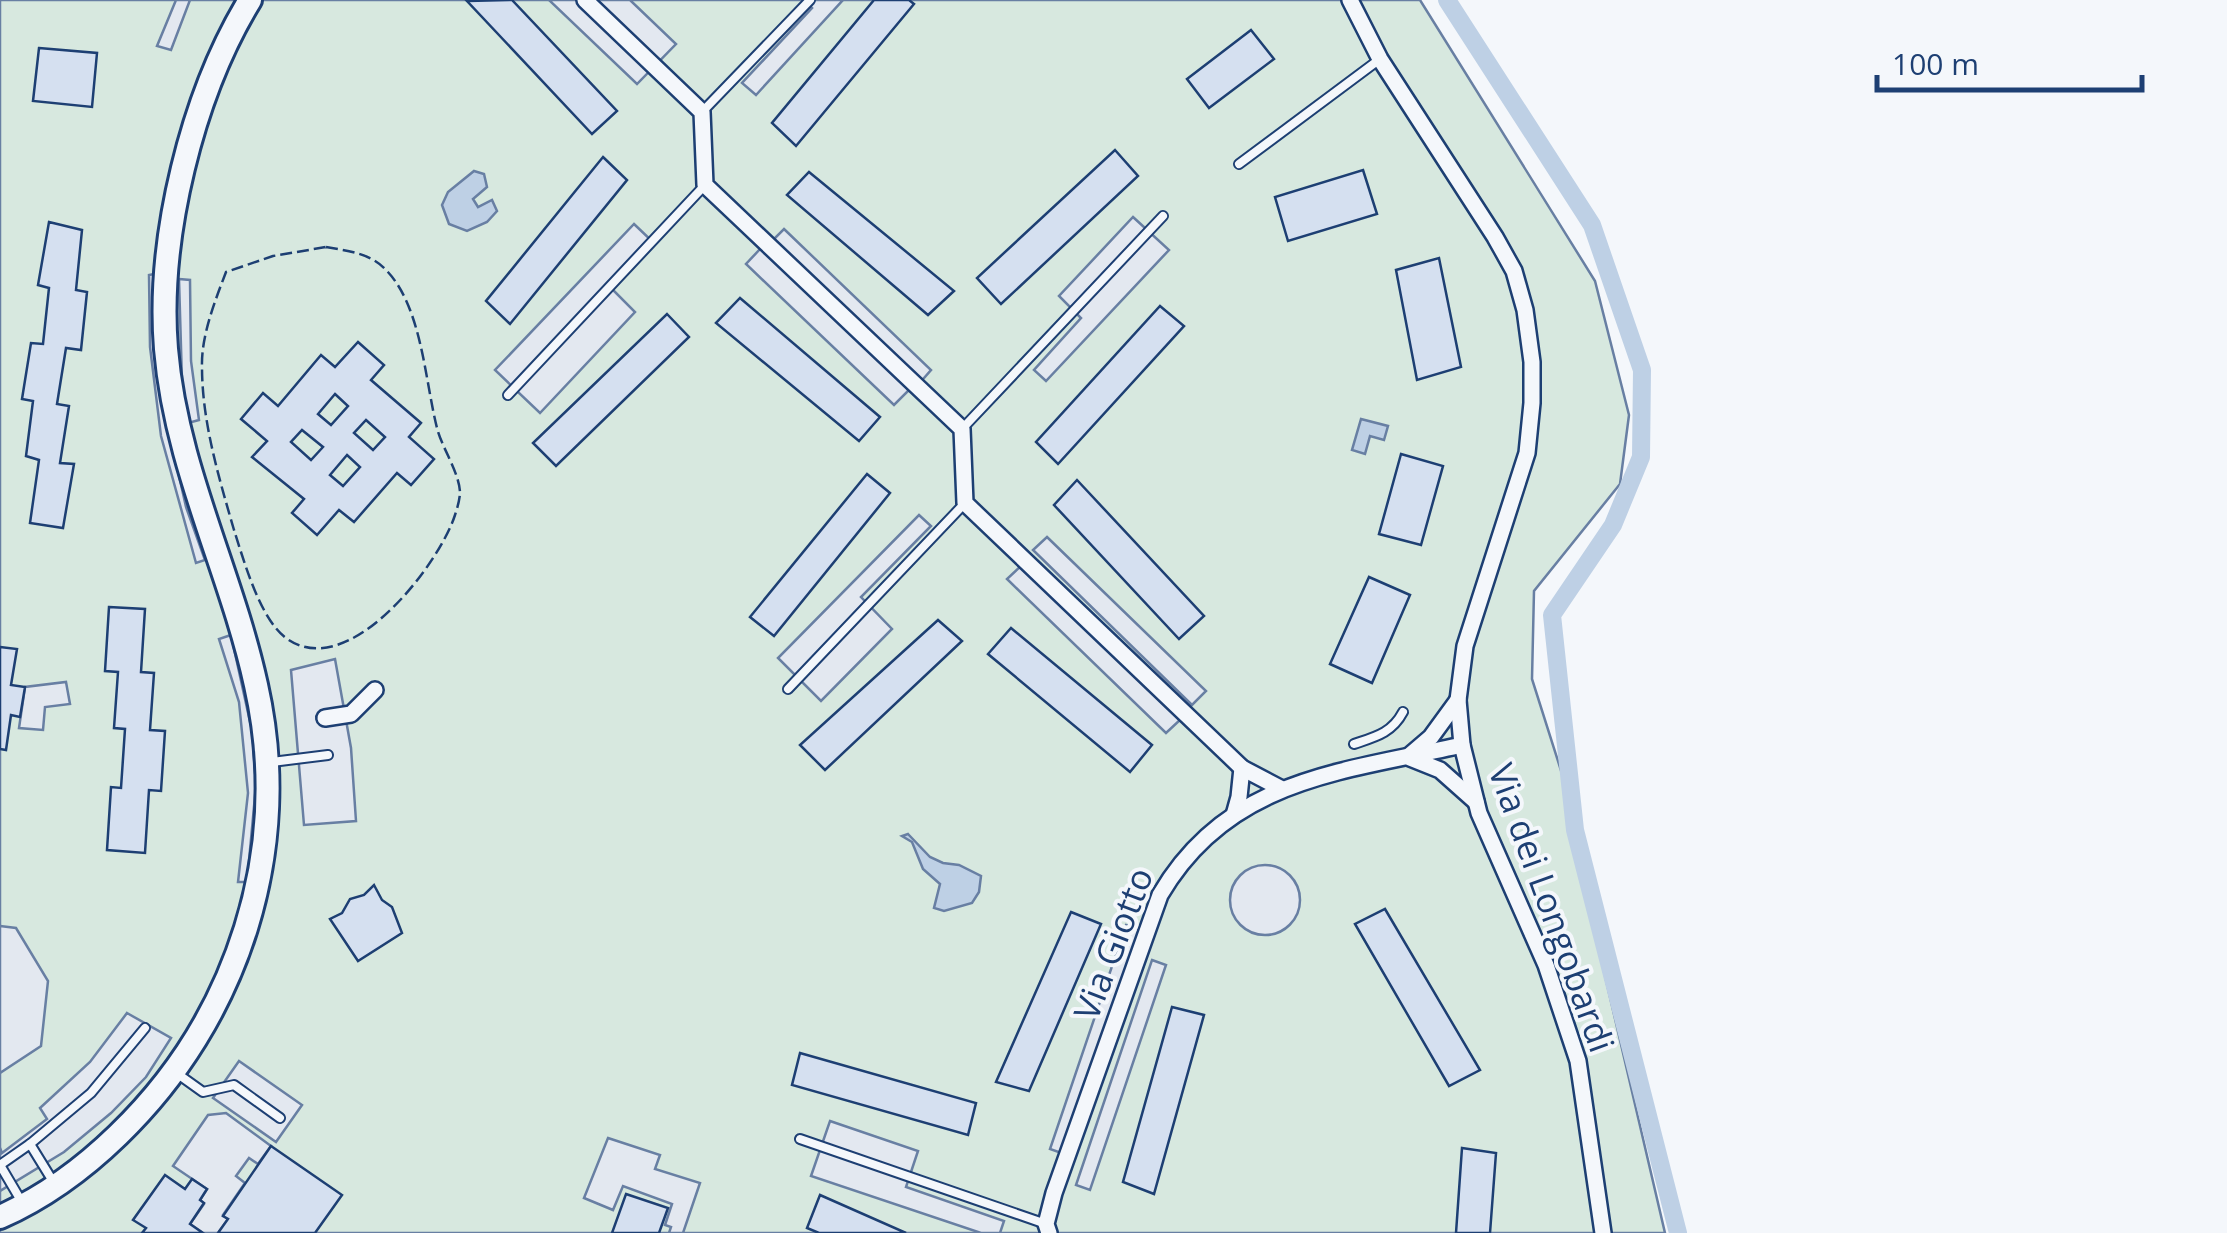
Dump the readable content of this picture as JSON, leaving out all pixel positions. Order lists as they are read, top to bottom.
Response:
{
  "streets": {
    "street": ["Via dei Longobardi", "Via Giotto"]
  },
  "crossings": [
    ["Via dei Longobardi", "Via Giotto"]
  ],
  "scale_bar": "100 m"
}
